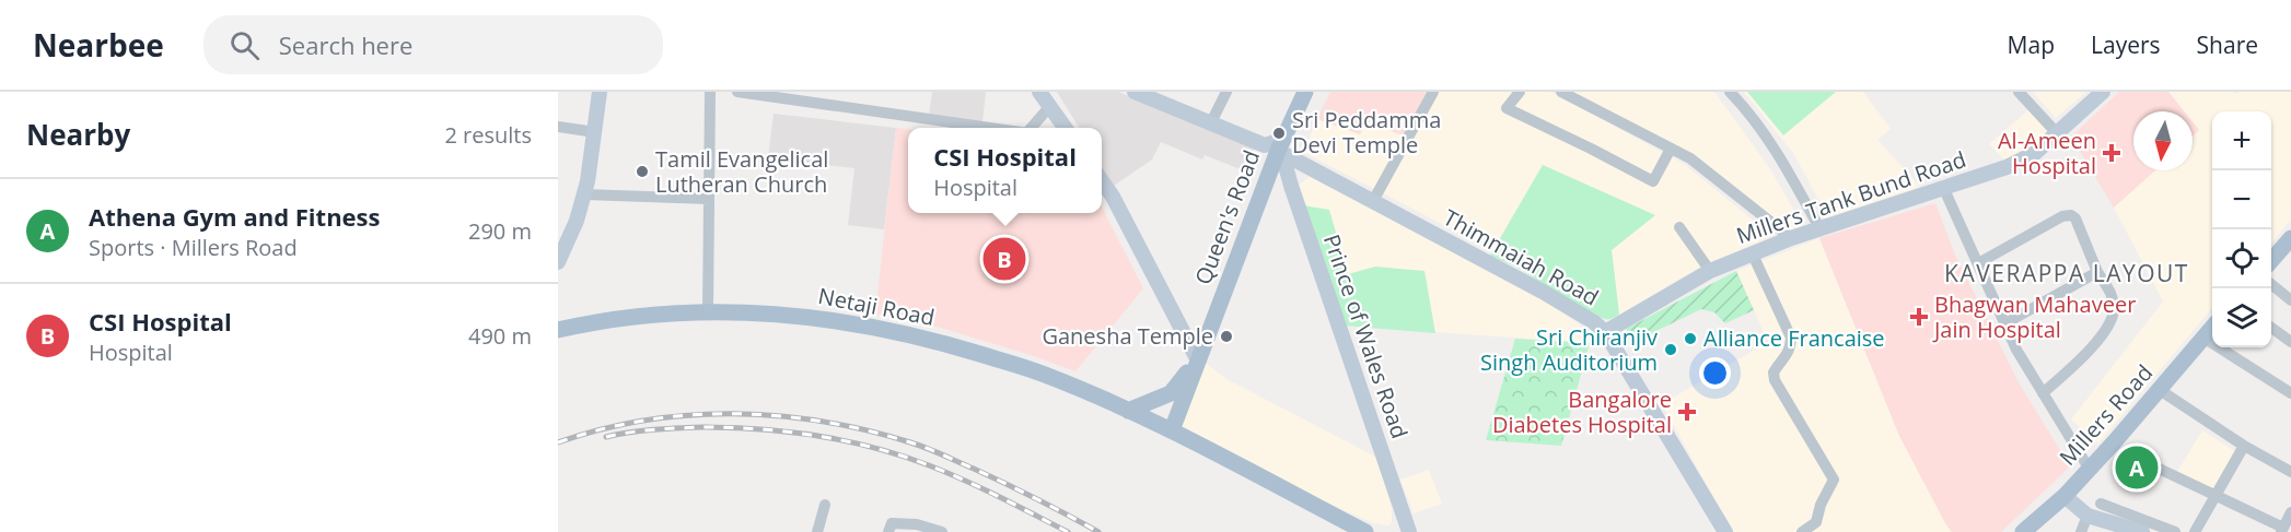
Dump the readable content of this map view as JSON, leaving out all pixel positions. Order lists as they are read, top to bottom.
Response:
{
  "streets": {
    "main road": ["Queen's Road", "Netaji Road", "Millers Road"],
    "street": ["Millers Tank Bund Road", "Thimmaiah Road", "Prince of Wales Road"]
  },
  "crossings": [
    ["Millers Tank Bund Road", "Thimmaiah Road"],
    ["Queen's Road", "Thimmaiah Road"],
    ["Queen's Road", "Netaji Road"],
    ["Queen's Road", "Prince of Wales Road"],
    ["Thimmaiah Road", "Prince of Wales Road"]
  ],
  "districts": ["KAVERAPPA LAYOUT"],
  "places": {
    "other": [
      "Sri Peddamma Devi Temple",
      "Tamil Evangelical Lutheran Church",
      "Ganesha Temple",
      "Alliance Francaise",
      "Sri Chiranjiv Singh Auditorium"
    ],
    "health": ["Al-Ameen Hospital", "Bhagwan Mahaveer Jain Hospital", "Bangalore Diabetes Hospital"]
  },
  "north": "bottom",
  "page": {
    "header": "Nearbee",
    "search": "Search here",
    "nav": ["Map", "Layers", "Share"],
    "heading": ["Nearby", "2 results"],
    "map_buttons": ["+", "−"],
    "popup": ["CSI Hospital", "Hospital"],
    "list": [
      {
        "mark": "A",
        "name": "Athena Gym and Fitness",
        "note": "Sports · Millers Road",
        "value": "290 m"
      },
      {
        "mark": "B",
        "name": "CSI Hospital",
        "note": "Hospital",
        "value": "490 m"
      }
    ],
    "pins": ["B", "A"]
  }
}
